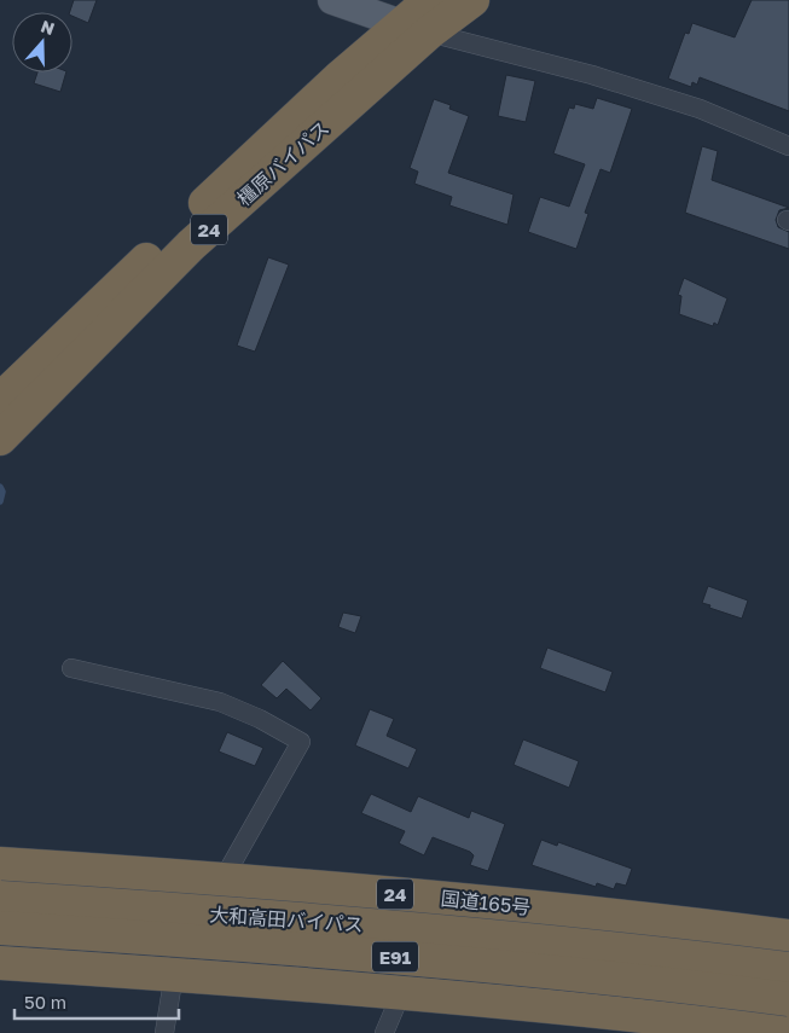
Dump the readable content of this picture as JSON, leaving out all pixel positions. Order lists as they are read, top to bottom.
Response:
{
  "streets": {
    "highway": [
      "橿原バイパス",
      "24",
      "国道165号",
      "大和高田バイパス",
      "E91"
    ]
  },
  "scale_bar": "50 m",
  "north": "top"
}
